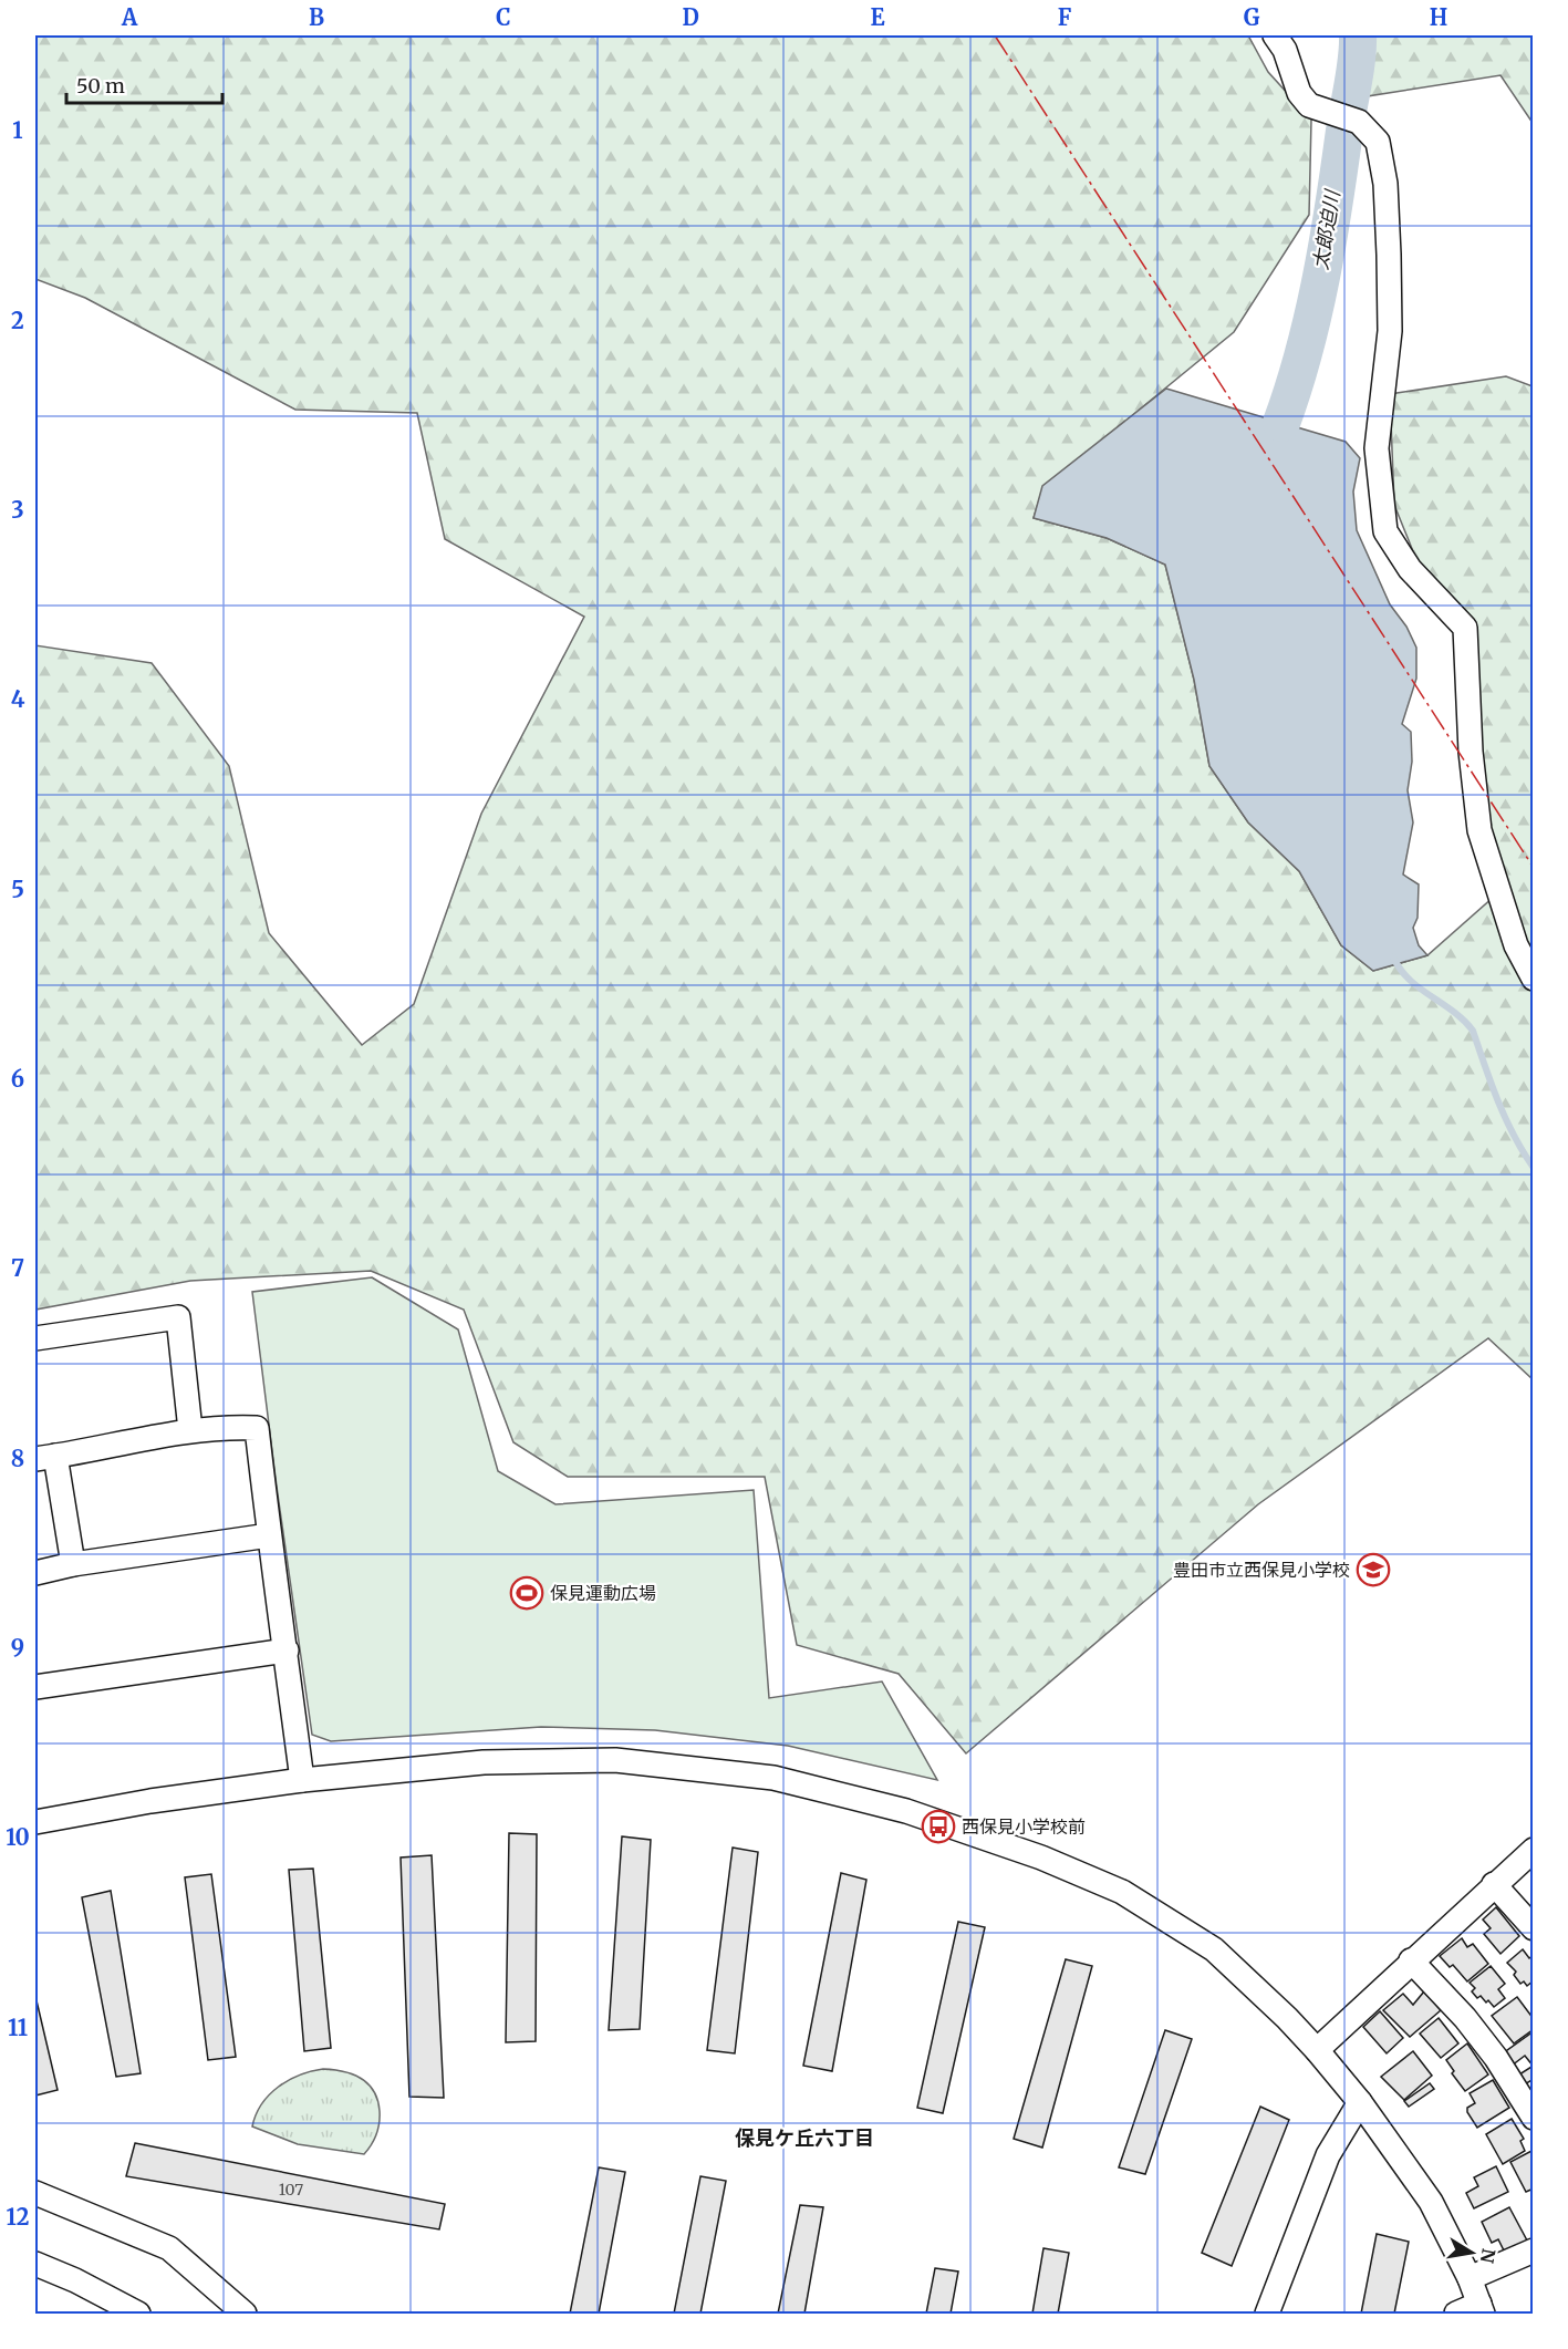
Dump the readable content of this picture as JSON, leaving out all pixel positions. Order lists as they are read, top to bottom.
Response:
{
  "districts": ["保見ケ丘六丁目"],
  "water": ["太郎迫川"],
  "places": {
    "school or university": ["豊田市立西保見小学校"],
    "sports": ["保見運動広場"],
    "bus stop": ["西保見小学校前"]
  },
  "house_numbers": ["107"],
  "scale_bar": "50 m",
  "north": "right",
  "grid": {
    "columns": [
      "A",
      "B",
      "C",
      "D",
      "E",
      "F",
      "G",
      "H"
    ],
    "rows": [
      "1",
      "2",
      "3",
      "4",
      "5",
      "6",
      "7",
      "8",
      "9",
      "10",
      "11",
      "12"
    ]
  }
}
